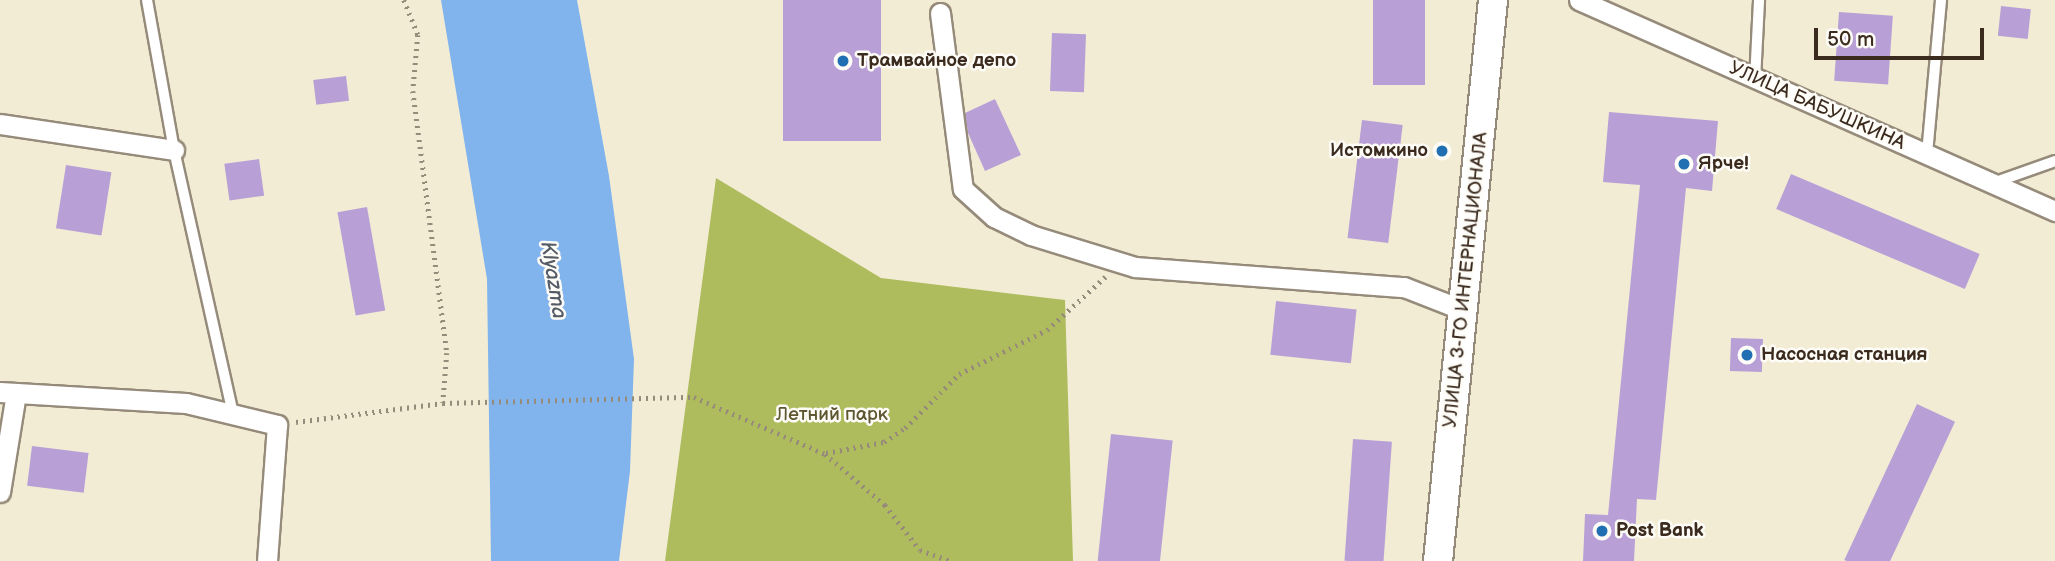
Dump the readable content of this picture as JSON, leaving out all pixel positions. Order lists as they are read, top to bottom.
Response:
{
  "streets": {
    "main road": ["УЛИЦА 3-ГО ИНТЕРНАЦИОНАЛА"],
    "street": ["УЛИЦА БАБУШКИНА"]
  },
  "water": ["Klyazma"],
  "parks": ["Летний парк"],
  "places": [
    "Трамвайное депо",
    "Истомкино",
    "Ярче!",
    "Насосная станция",
    "Post Bank"
  ],
  "scale_bar": "50 m"
}
